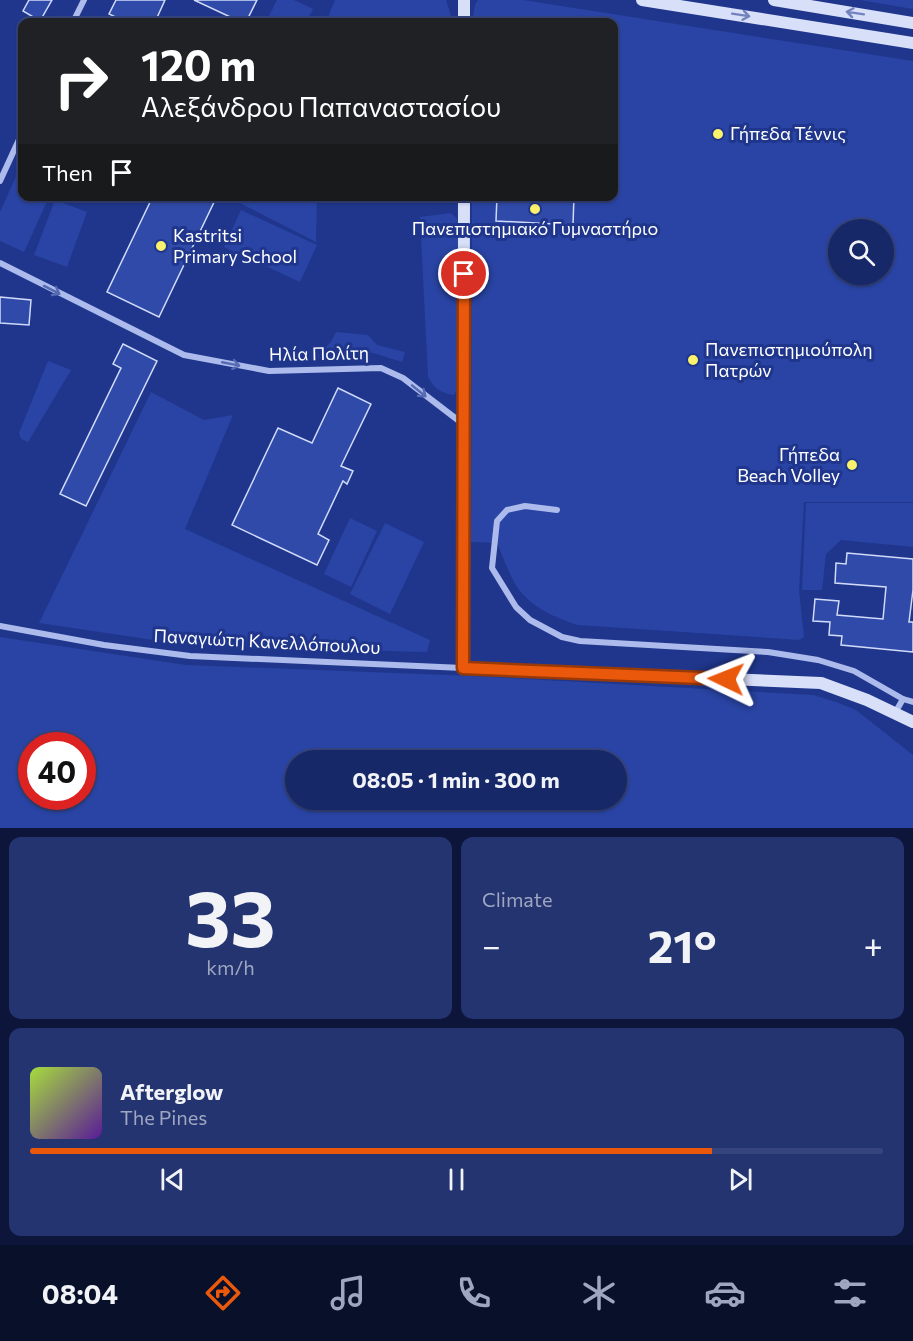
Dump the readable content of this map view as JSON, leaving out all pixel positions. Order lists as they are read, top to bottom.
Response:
{
  "streets": {
    "street": ["Ηλία Πολίτη", "Παναγιώτη Κανελλόπουλου"]
  },
  "one_way": ["Ηλία Πολίτη"],
  "places": [
    "Γήπεδα Τέννις",
    "Πανεπιστημιακό Γυμναστήριο",
    "Kastritsi Primary School",
    "Πανεπιστημιούπολη Πατρών",
    "Γήπεδα Beach Volley"
  ],
  "page": {
    "turn": ["120 m", "Αλεξάνδρου Παπαναστασίου"],
    "then": "Then",
    "limit": "40",
    "trip": "08:05 · 1 min · 300 m",
    "tile": [
      ["33", "km/h"],
      "Climate"
    ],
    "heat": ["−", "21°", "+"],
    "song": ["Afterglow", "The Pines"],
    "tabs": "08:04"
  }
}
